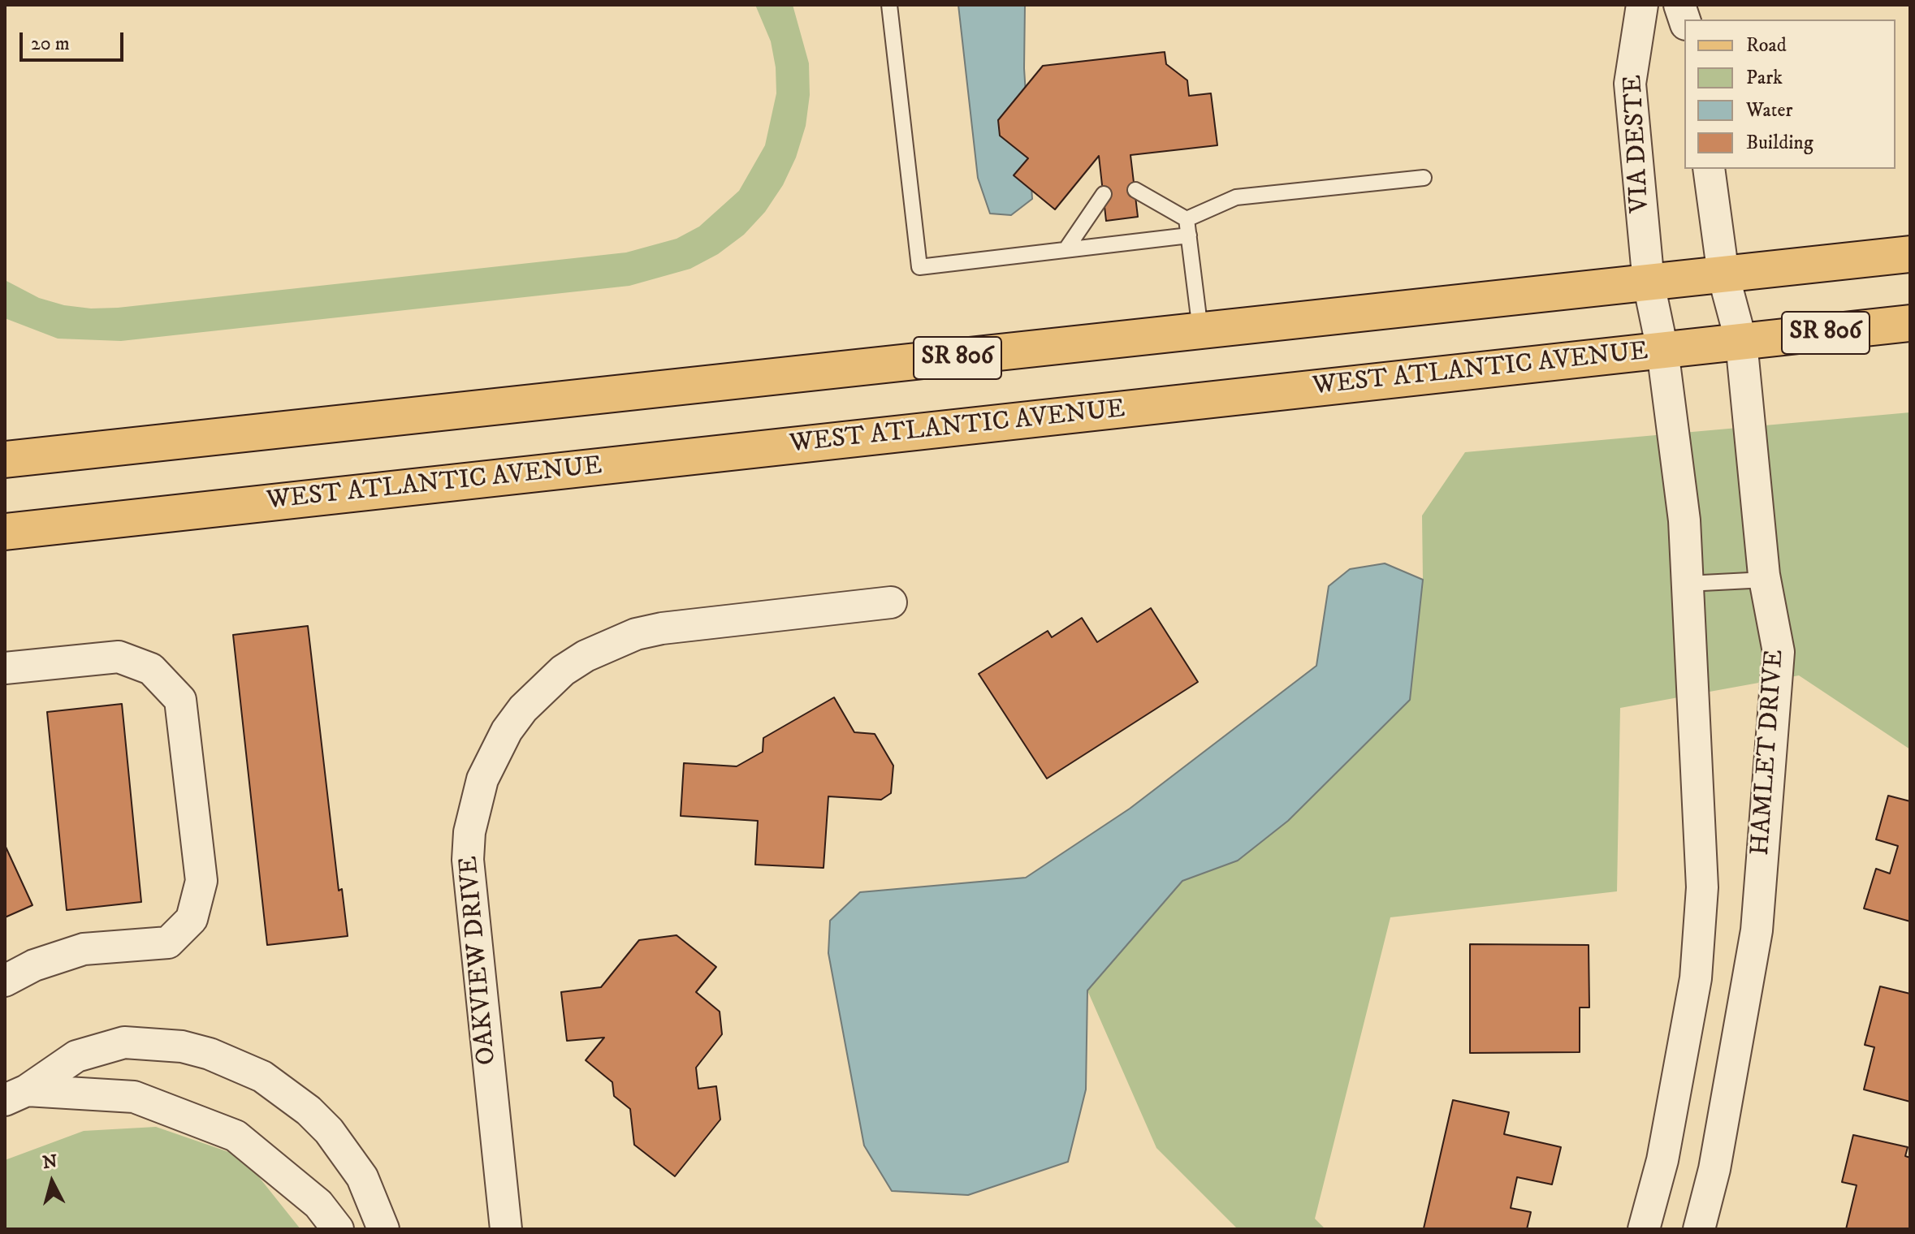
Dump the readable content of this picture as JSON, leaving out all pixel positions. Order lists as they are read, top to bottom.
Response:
{
  "streets": {
    "main road": ["SR 806", "WEST ATLANTIC AVENUE"],
    "street": ["VIA DESTE", "HAMLET DRIVE", "OAKVIEW DRIVE"]
  },
  "crossings": [
    ["VIA DESTE", "SR 806"],
    ["SR 806", "HAMLET DRIVE"],
    ["WEST ATLANTIC AVENUE", "HAMLET DRIVE"]
  ],
  "legend": [
    "Road",
    "Park",
    "Water",
    "Building"
  ],
  "scale_bar": "20 m",
  "north": "top"
}
